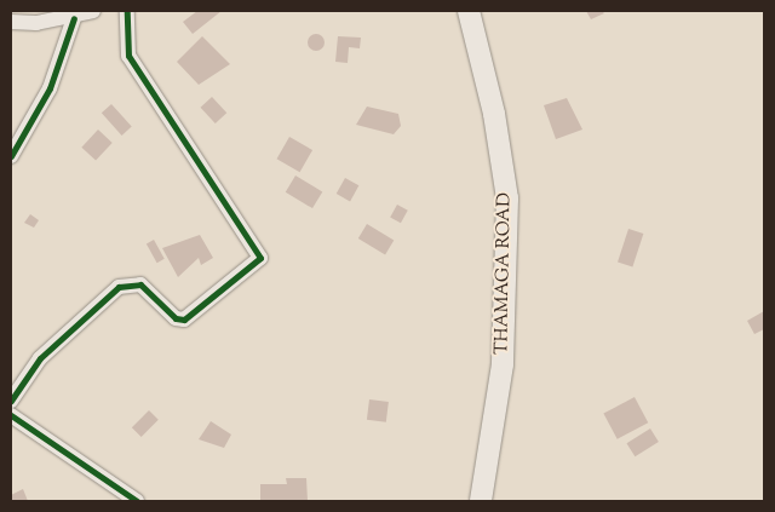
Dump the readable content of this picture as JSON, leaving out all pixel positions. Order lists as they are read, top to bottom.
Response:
{
  "streets": {
    "main road": ["THAMAGA ROAD"]
  }
}
